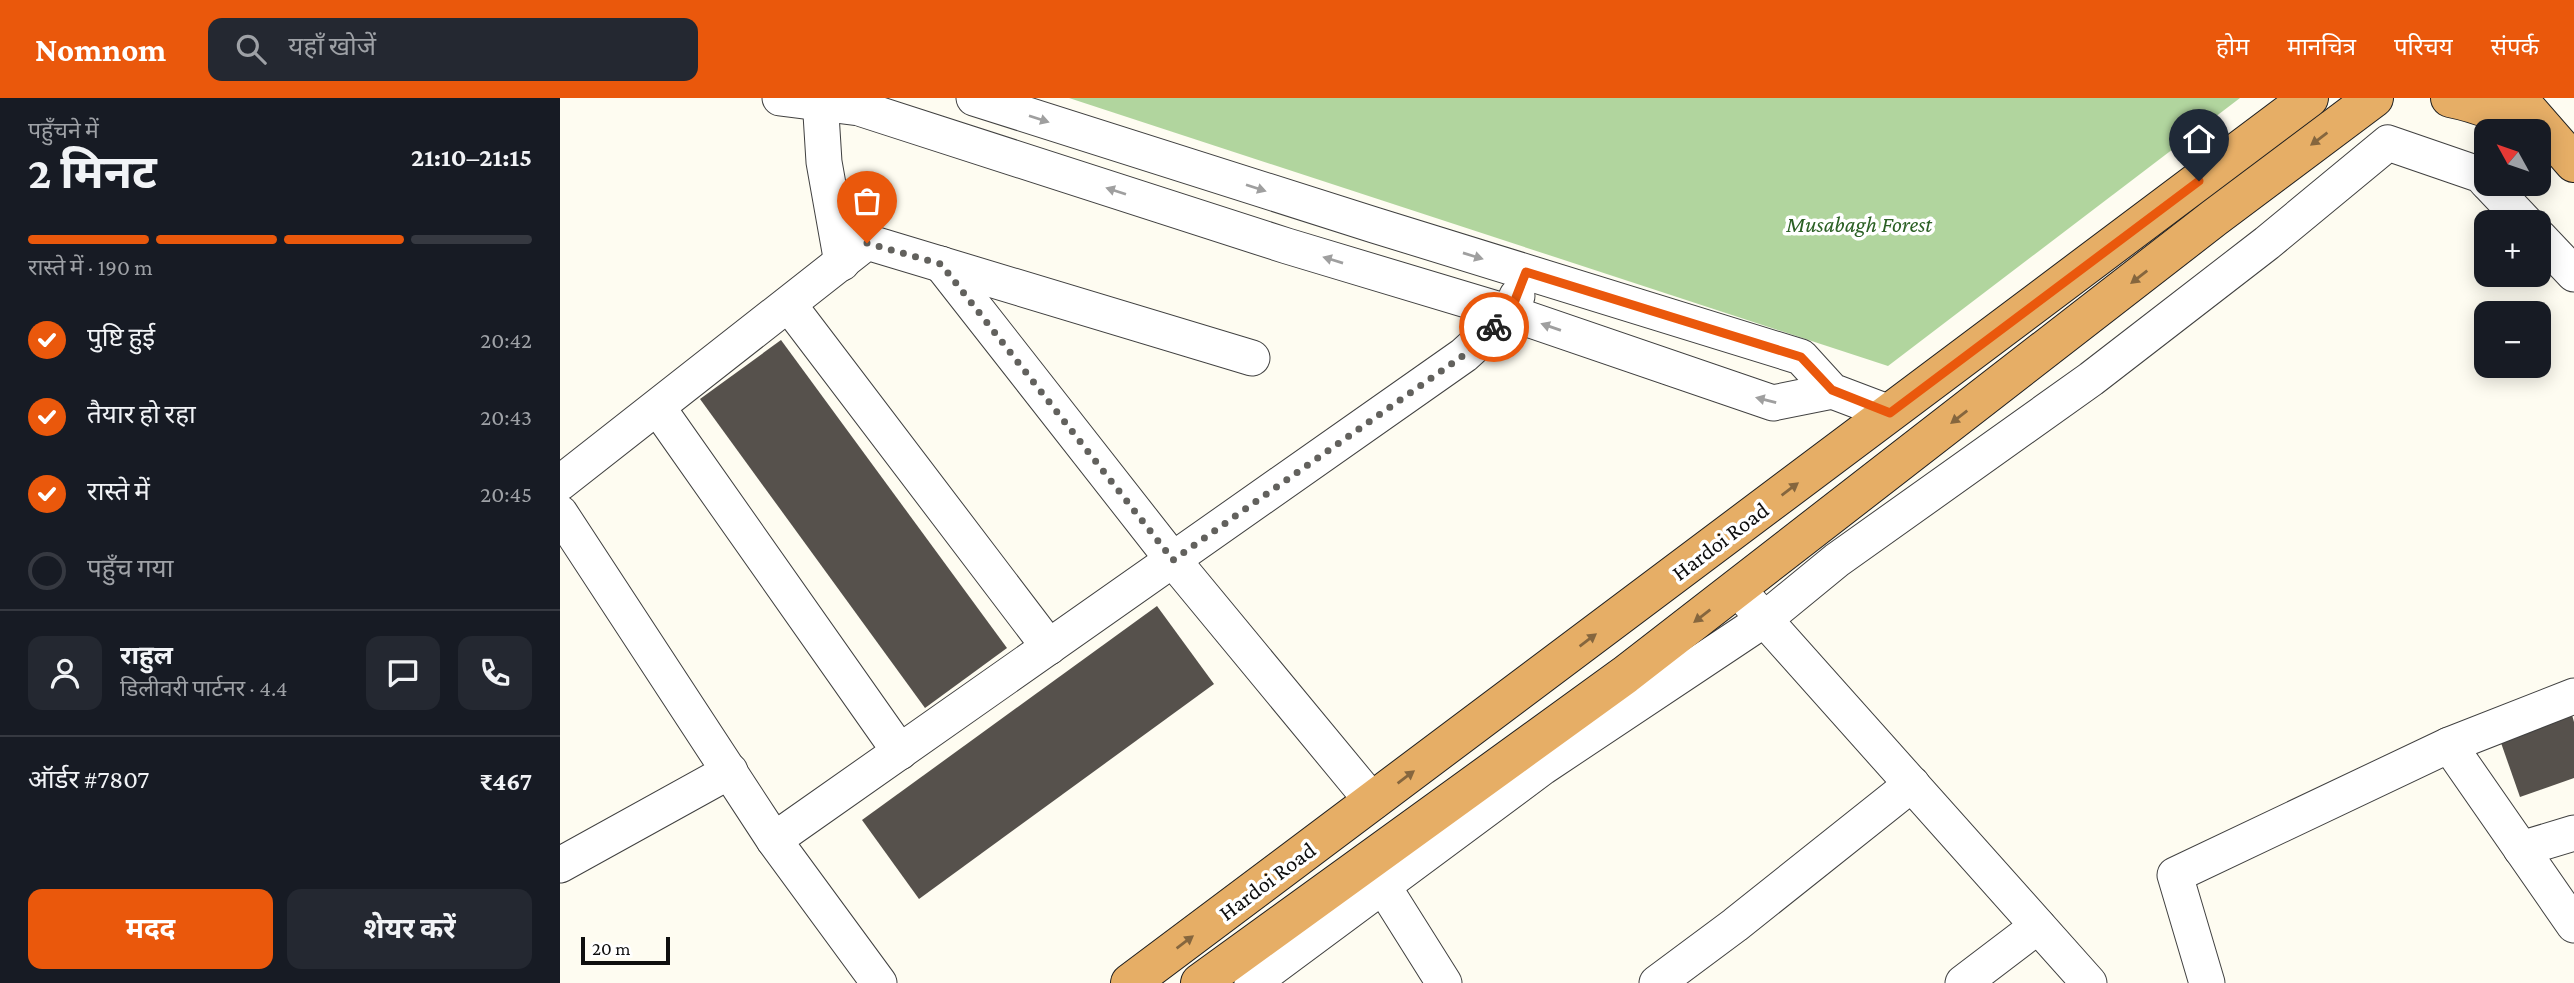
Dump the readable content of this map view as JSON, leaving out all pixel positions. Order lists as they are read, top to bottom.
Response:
{
  "streets": {
    "highway": ["Hardoi Road"]
  },
  "parks": ["Musabagh Forest"],
  "scale_bar": "20 m",
  "north": "top left",
  "page": {
    "header": "Nomnom",
    "search": "यहाँ खोजें",
    "nav": [
      "होम",
      "मानचित्र",
      "परिचय",
      "संपर्क"
    ],
    "heading": ["2 मिनट", "पहुँचने में", "21:10–21:15"],
    "panel": [
      "राहुल",
      "डिलीवरी पार्टनर · 4.4",
      "ऑर्डर #7807",
      "₹467"
    ],
    "map_buttons": ["+", "−"],
    "bar": "रास्ते में · 190 m",
    "list": [
      ["पुष्टि हुई", "20:42"],
      ["तैयार हो रहा", "20:43"],
      ["रास्ते में", "20:45"],
      "पहुँच गया"
    ],
    "buttons": ["मदद", "शेयर करें"],
    "scale": "20 m"
  }
}
